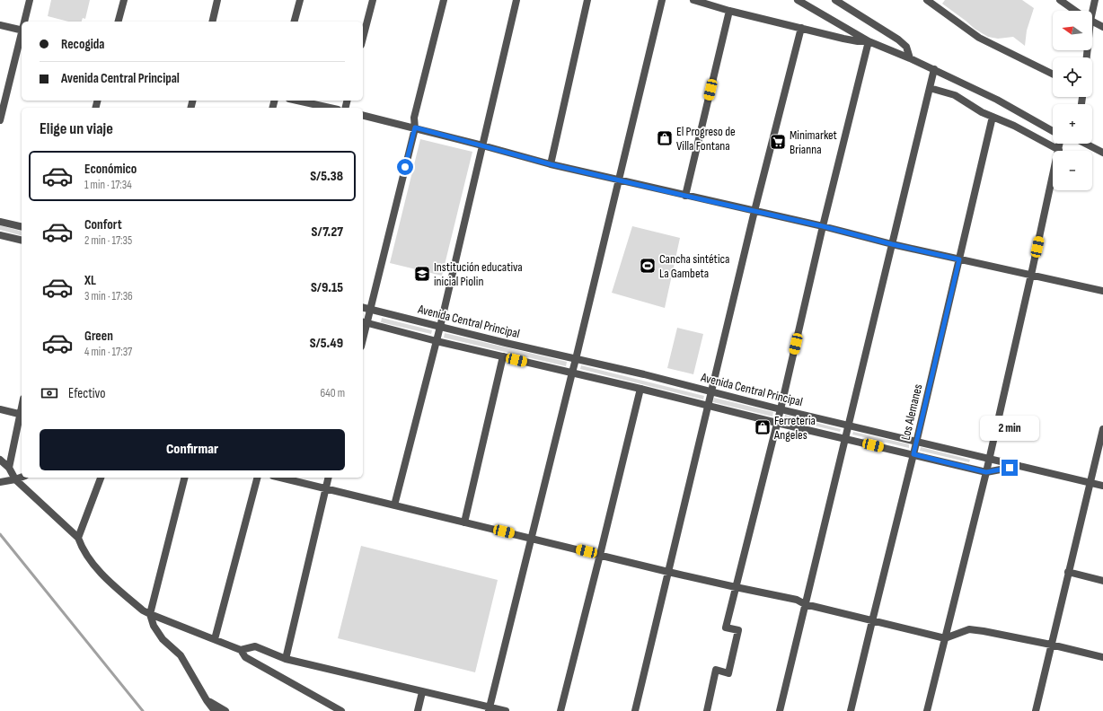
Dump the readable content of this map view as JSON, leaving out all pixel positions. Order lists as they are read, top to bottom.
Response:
{
  "streets": {
    "street": ["Avenida Central Principal", "Los Alemanes"]
  },
  "crossings": [
    ["Avenida Central Principal", "Los Alemanes"]
  ],
  "places": {
    "shop": ["El Progreso de Villa Fontana", "Ferreteria Angeles"],
    "supermarket": ["Minimarket Brianna"],
    "sports": ["Cancha sintética La Gambeta"],
    "school or university": ["Institución educativa inicial Piolin"]
  },
  "north": "left",
  "page": {
    "map_buttons": ["+", "−"],
    "banner": ["Recogida", "Avenida Central Principal"],
    "heading": "Elige un viaje",
    "list": [
      {
        "name": "Económico",
        "note": "1 min · 17:34",
        "value": "S/5.38"
      },
      {
        "name": "Confort",
        "note": "2 min · 17:35",
        "value": "S/7.27"
      },
      {
        "name": "XL",
        "note": "3 min · 17:36",
        "value": "S/9.15"
      },
      {
        "name": "Green",
        "note": "4 min · 17:37",
        "value": "S/5.49"
      }
    ],
    "pay": ["Efectivo", "640 m"],
    "bubble": "2 min",
    "buttons": "Confirmar"
  }
}
